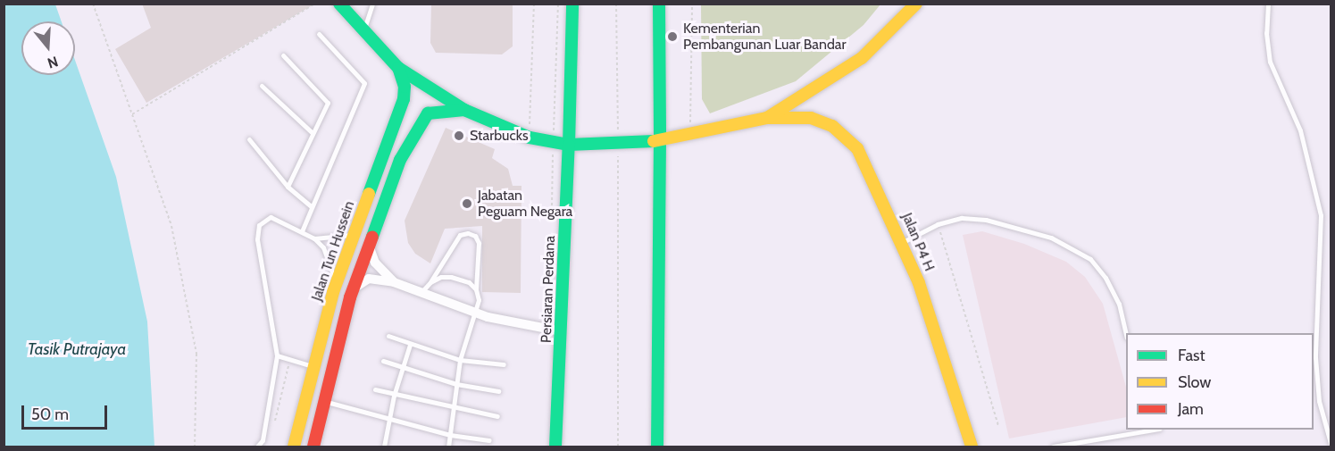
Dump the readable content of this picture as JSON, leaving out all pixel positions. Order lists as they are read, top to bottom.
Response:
{
  "streets": {
    "main road": ["Jalan P4 H", "Jalan Tun Hussein", "Persiaran Perdana"]
  },
  "water": ["Tasik Putrajaya"],
  "places": ["Kementerian Pembangunan Luar Bandar", "Starbucks", "Jabatan Peguam Negara"],
  "legend": ["Fast", "Slow", "Jam"],
  "scale_bar": "50 m",
  "north": "bottom"
}
